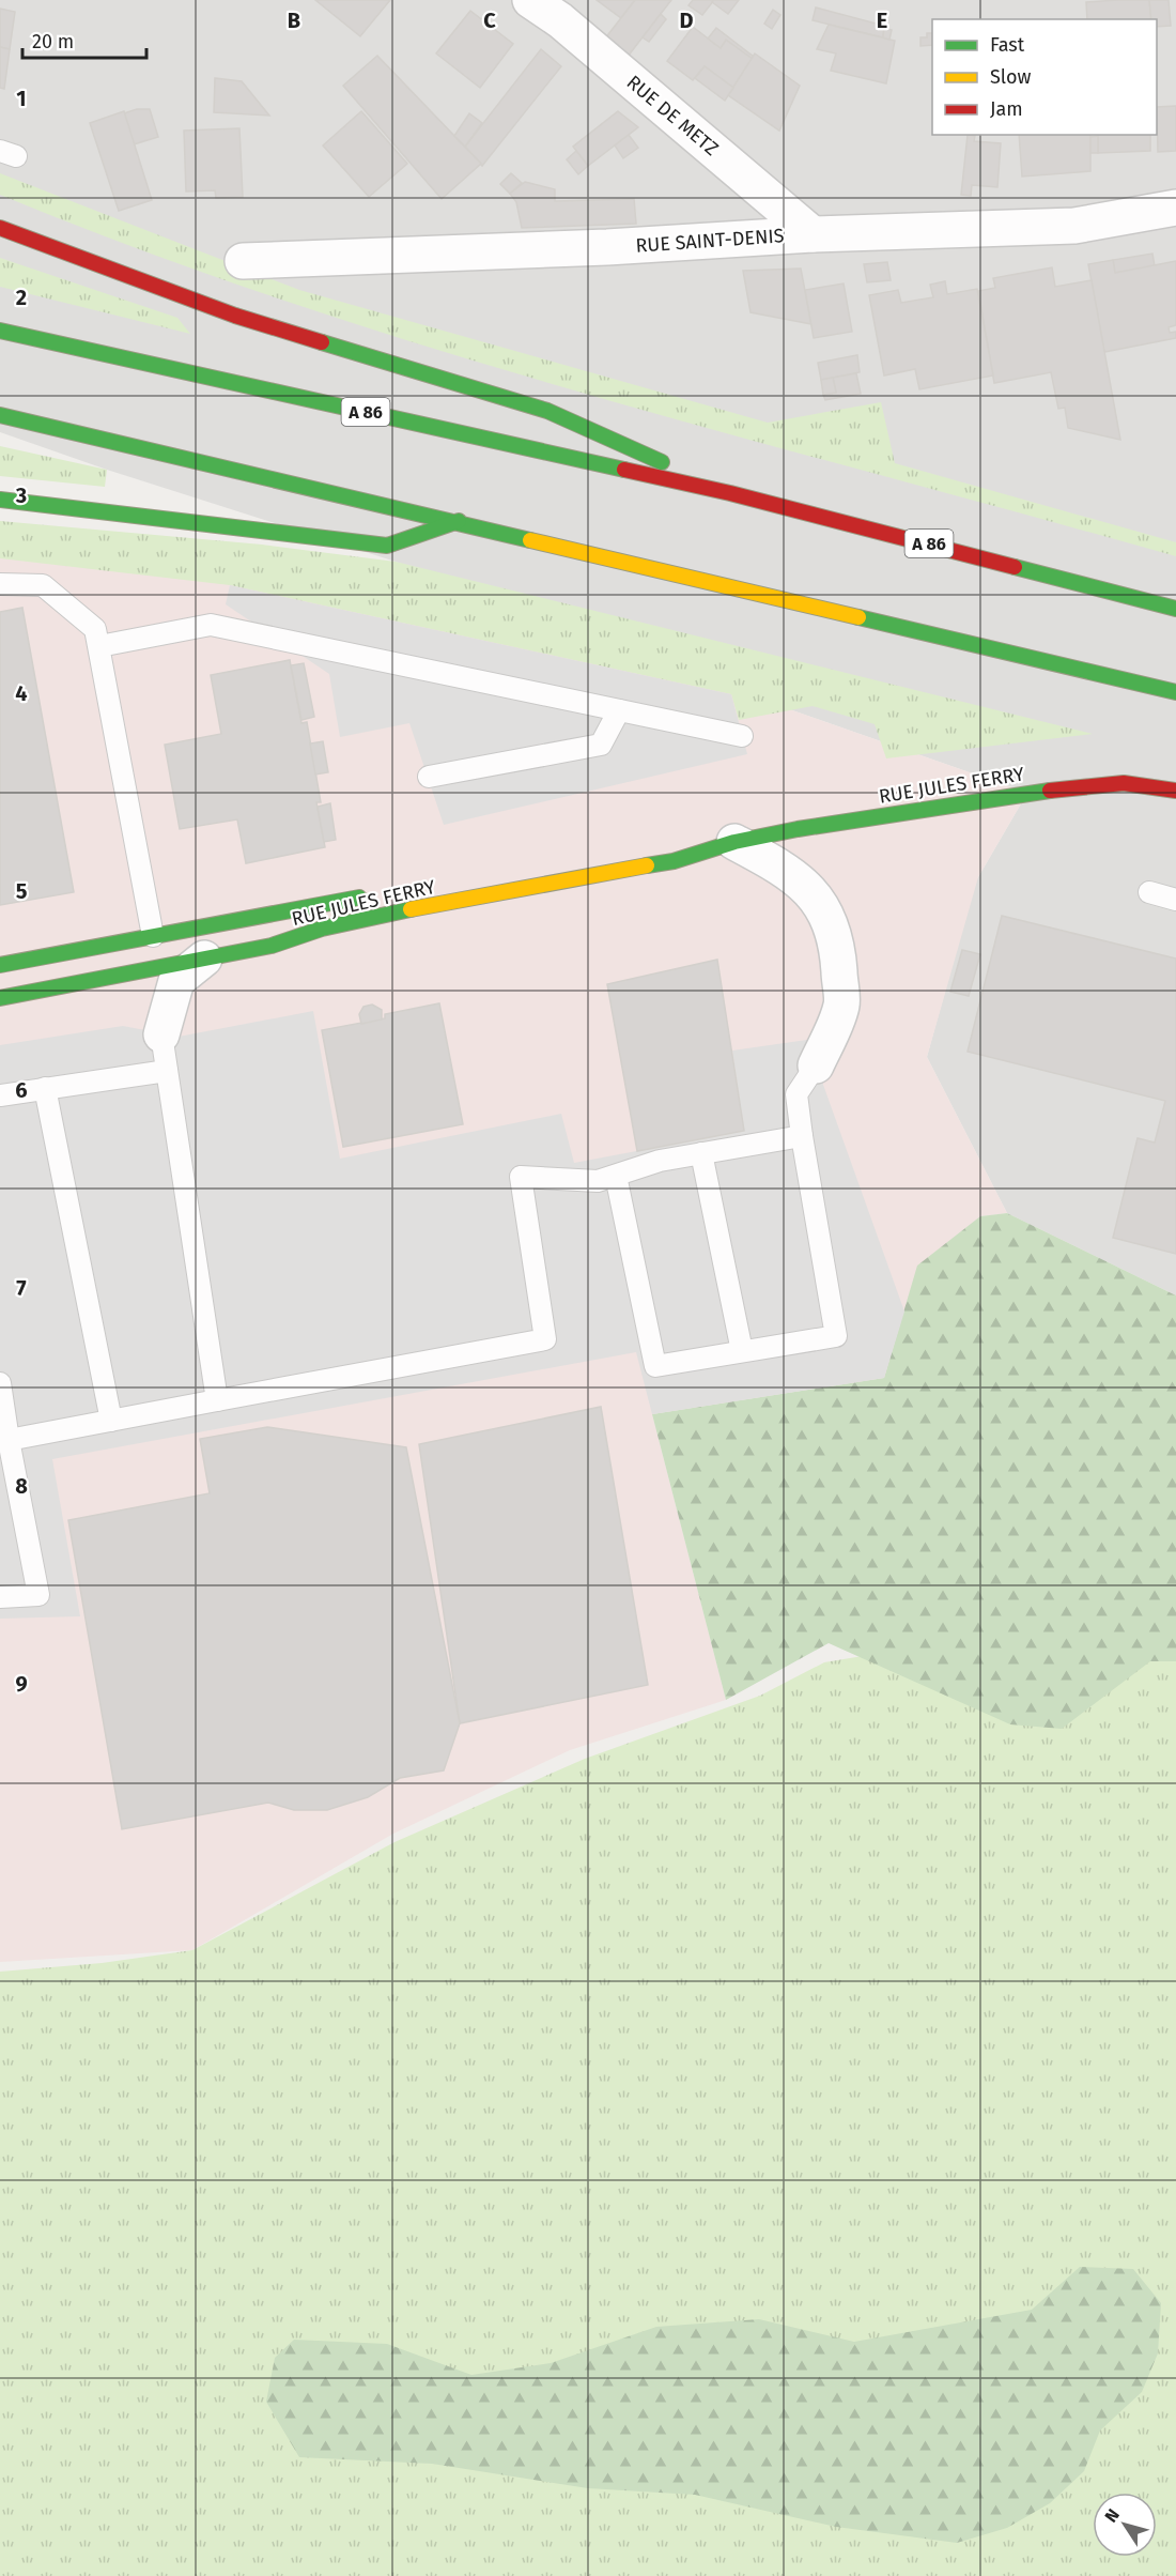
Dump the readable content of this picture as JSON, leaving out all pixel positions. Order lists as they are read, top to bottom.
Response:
{
  "streets": {
    "main road": ["A 86", "RUE JULES FERRY"],
    "street": ["RUE DE METZ", "RUE SAINT-DENIS"]
  },
  "crossings": [
    ["RUE DE METZ", "RUE SAINT-DENIS"]
  ],
  "legend": ["Fast", "Slow", "Jam"],
  "scale_bar": "20 m",
  "north": "top left",
  "grid": {
    "columns": [
      "B",
      "C",
      "D",
      "E"
    ],
    "rows": [
      "1",
      "2",
      "3",
      "4",
      "5",
      "6",
      "7",
      "8",
      "9"
    ]
  }
}
